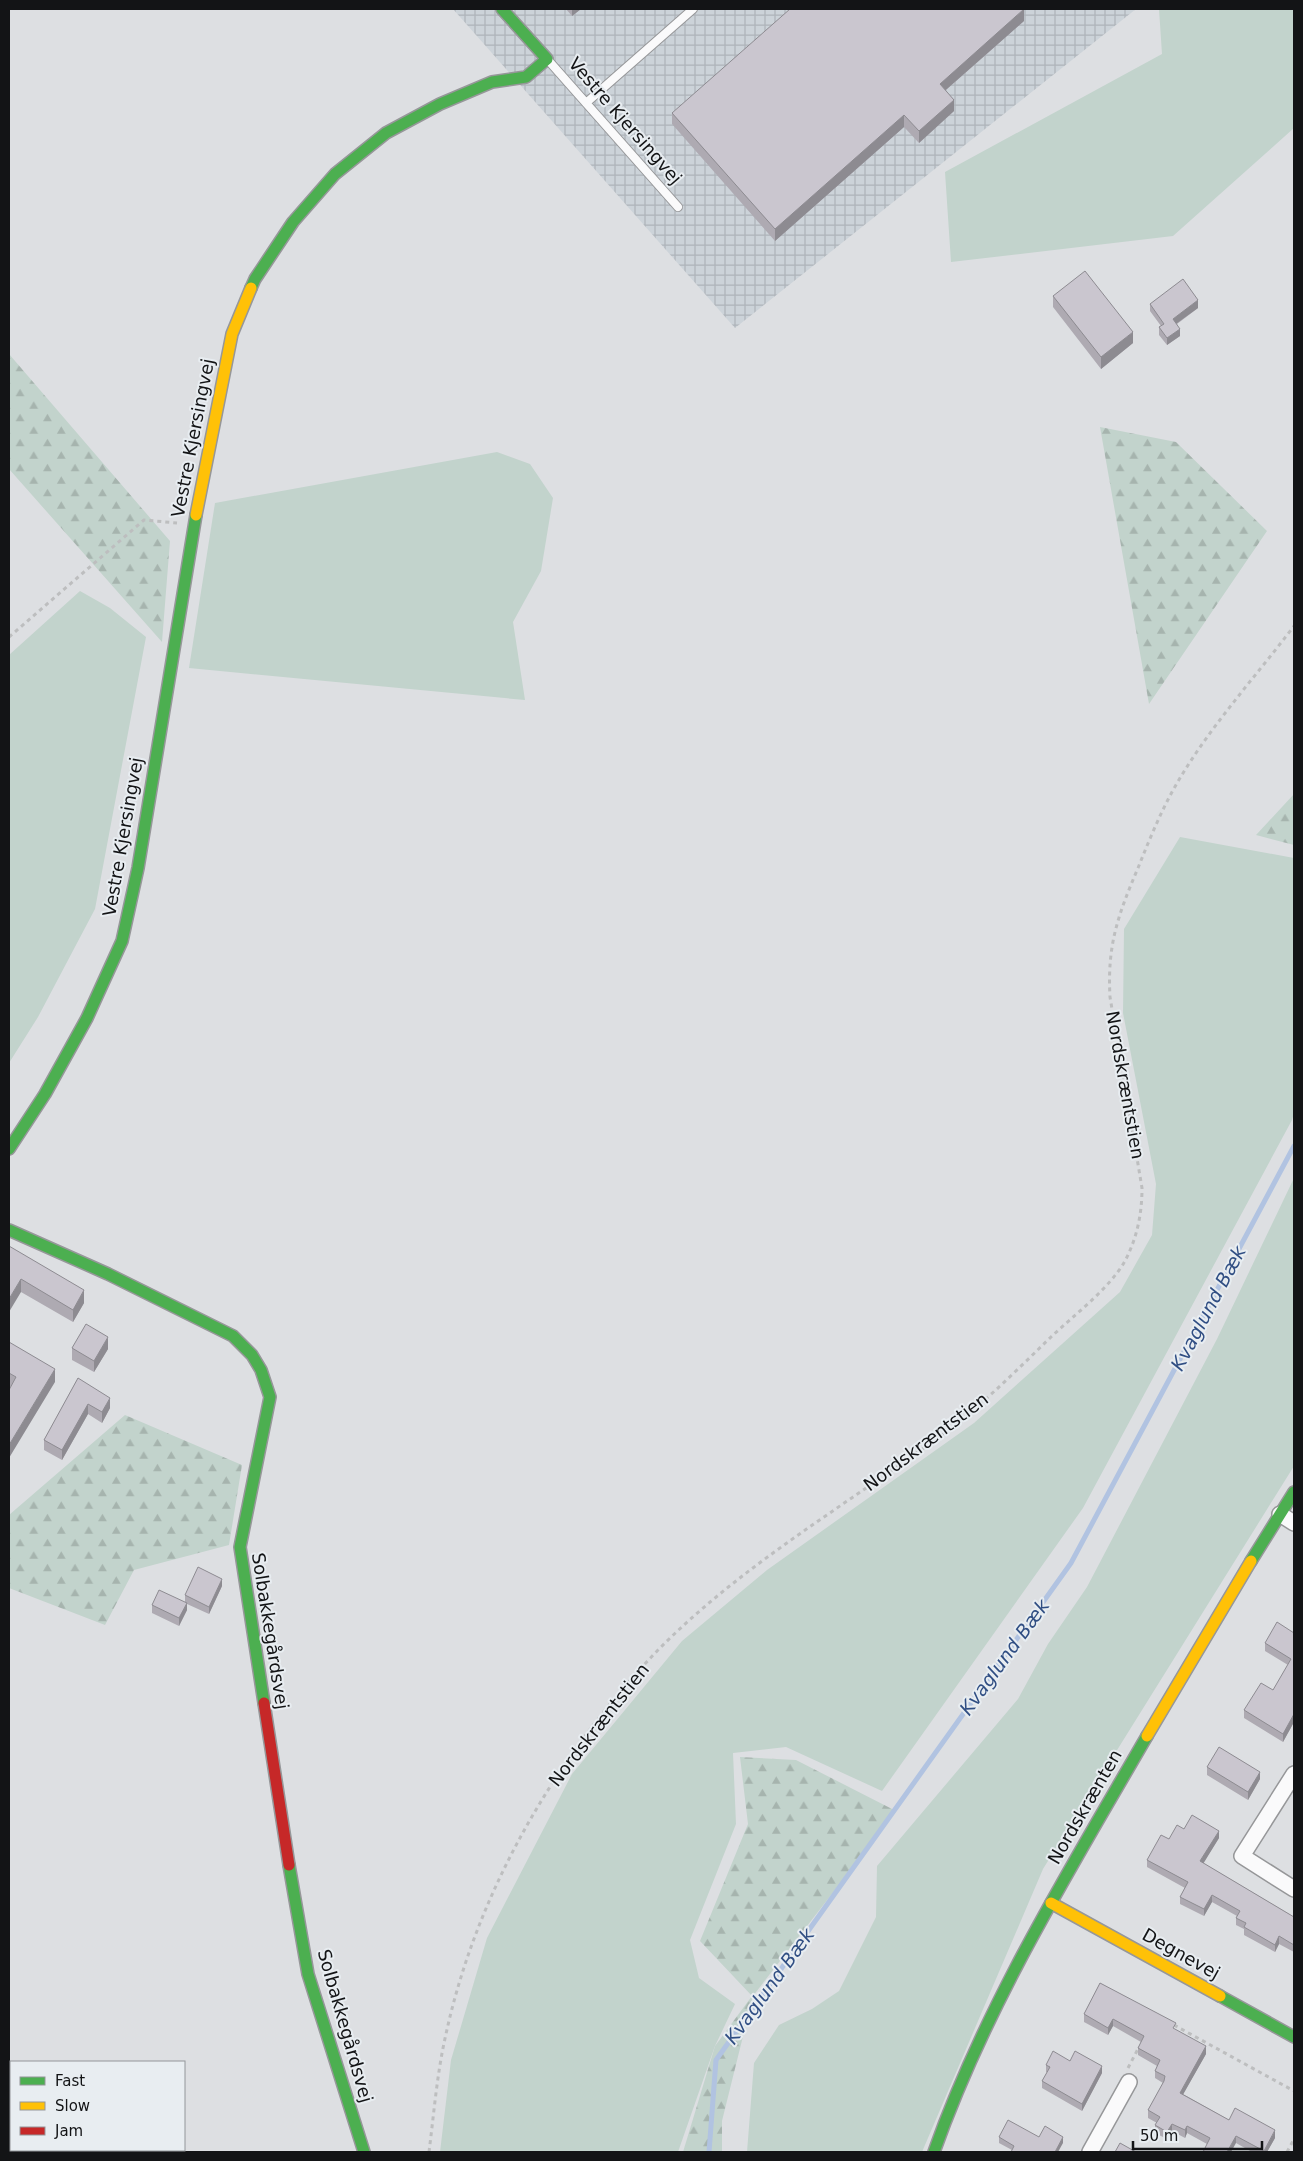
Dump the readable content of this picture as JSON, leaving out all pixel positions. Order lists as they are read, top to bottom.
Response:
{
  "streets": {
    "street": [
      "Vestre Kjersingvej",
      "Solbakkegårdsvej",
      "Nordskrænten",
      "Degnevej"
    ],
    "path": ["Nordskræntstien"]
  },
  "crossings": [
    ["Nordskrænten", "Degnevej"]
  ],
  "water": ["Kvaglund Bæk"],
  "legend": ["Fast", "Slow", "Jam"],
  "scale_bar": "50 m"
}
